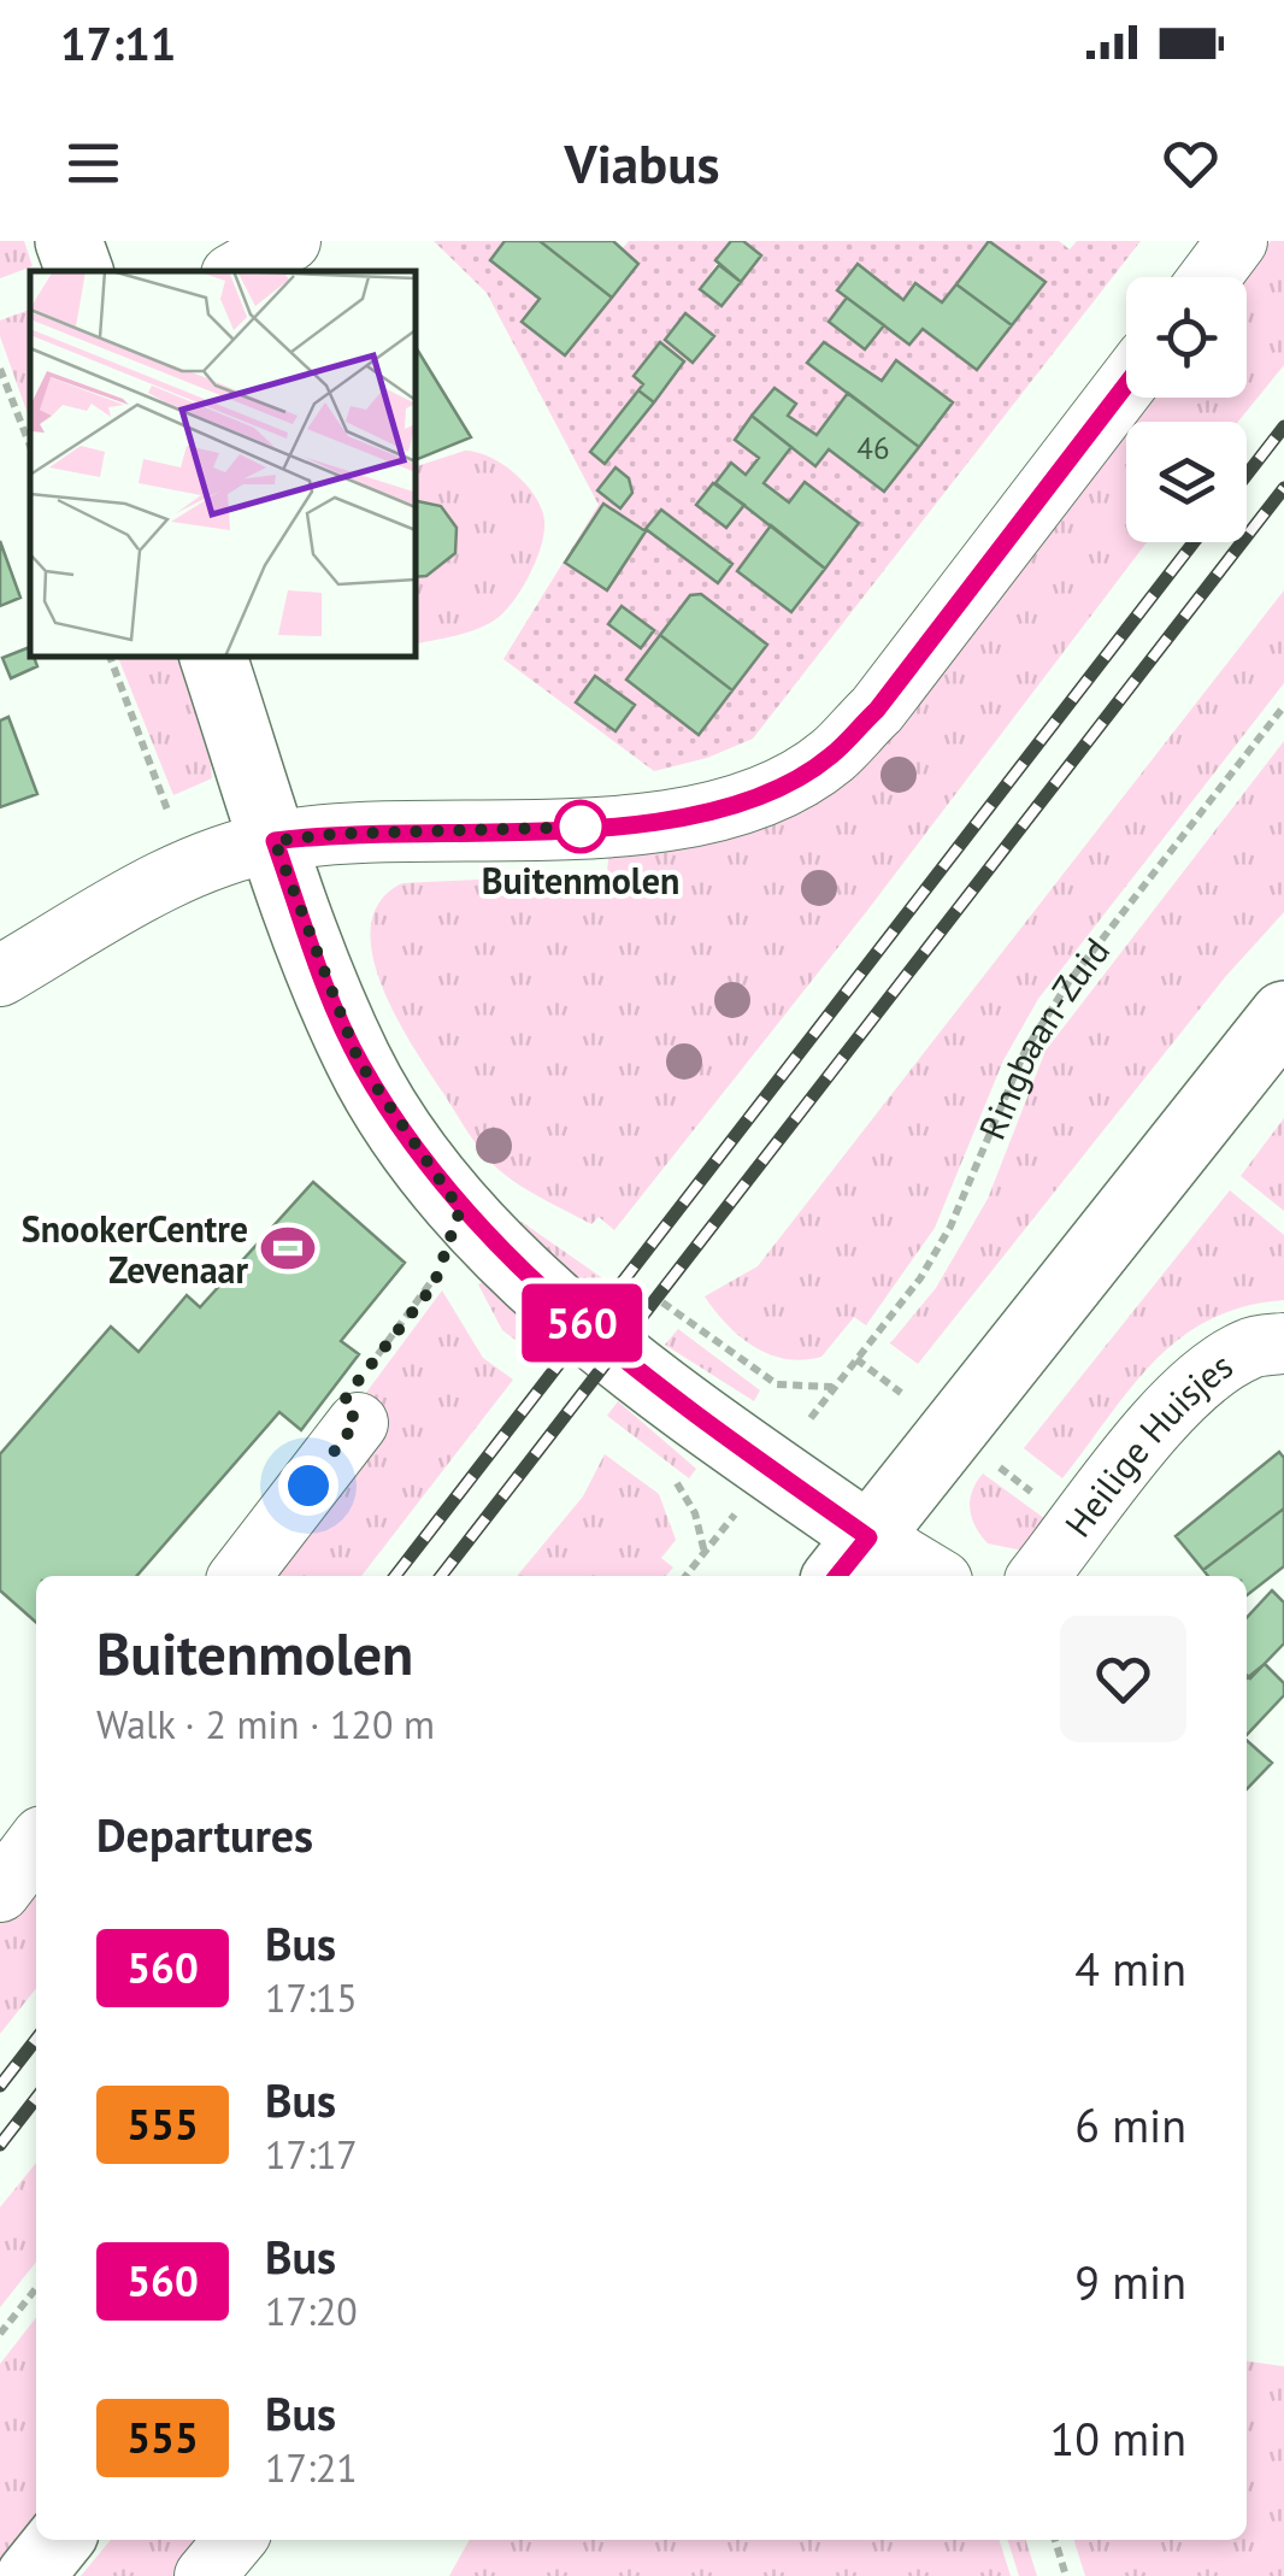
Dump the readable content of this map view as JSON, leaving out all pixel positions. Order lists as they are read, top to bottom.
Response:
{
  "streets": {
    "street": ["Heilige Huisjes"],
    "path": ["Ringbaan-Zuid"]
  },
  "places": {
    "other": ["Buitenmolen"],
    "sports": ["SnookerCentre Zevenaar"]
  },
  "lines": ["bus line 560"],
  "house_numbers": ["46"],
  "page": {
    "status": "17:11",
    "header": "Viabus",
    "on_map": "560",
    "heading": [
      ["Buitenmolen", "Walk · 2 min · 120 m"],
      "Departures"
    ],
    "list": [
      {
        "mark": "560",
        "name": "Bus",
        "note": "17:15",
        "value": "4 min"
      },
      {
        "mark": "555",
        "name": "Bus",
        "note": "17:17",
        "value": "6 min"
      },
      {
        "mark": "560",
        "name": "Bus",
        "note": "17:20",
        "value": "9 min"
      },
      {
        "mark": "555",
        "name": "Bus",
        "note": "17:21",
        "value": "10 min"
      }
    ]
  }
}
